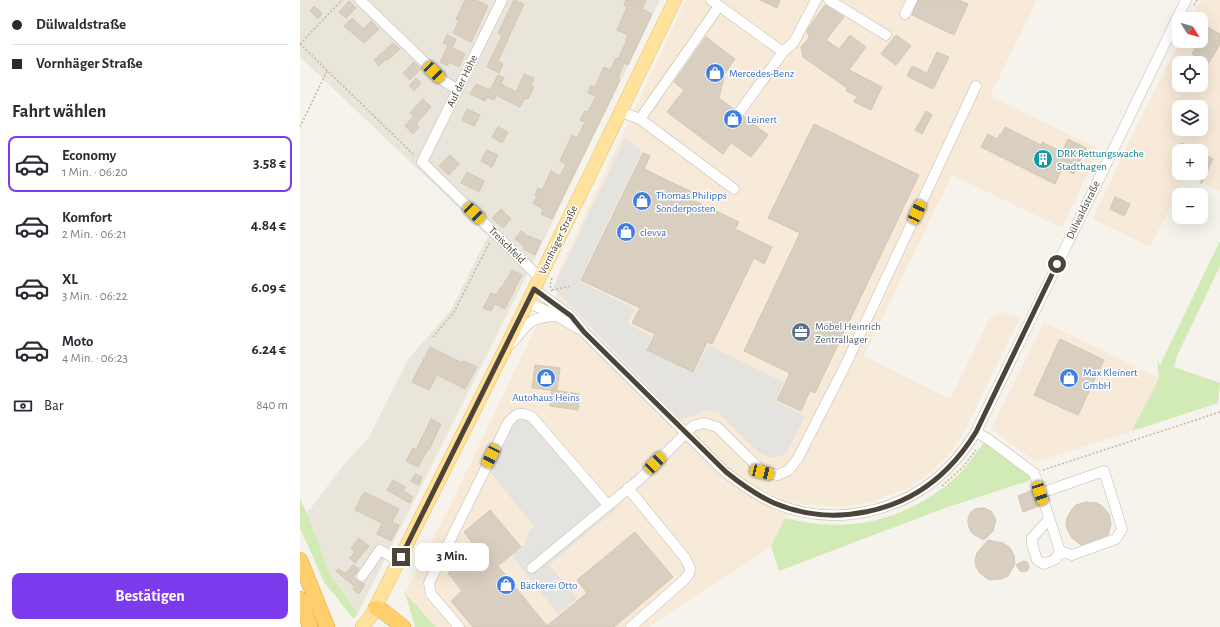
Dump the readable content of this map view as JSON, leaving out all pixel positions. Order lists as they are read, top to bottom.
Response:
{
  "streets": {
    "main road": ["Vornhäger Straße"],
    "street": ["Auf der Höhe", "Dülwaldstraße", "Treischfeld"]
  },
  "crossings": [
    ["Auf der Höhe", "Treischfeld"],
    ["Dülwaldstraße", "Vornhäger Straße"],
    ["Dülwaldstraße", "Treischfeld"],
    ["Vornhäger Straße", "Treischfeld"]
  ],
  "places": {
    "shop": [
      "Mercedes-Benz",
      "Leinert",
      "Thomas Philipps Sonderposten",
      "clevva",
      "Autohaus Heins",
      "Max Kleinert GmbH",
      "Bäckerei Otto"
    ],
    "building": ["DRK Rettungswache Stadthagen"],
    "office": ["Möbel Heinrich Zentrallager"]
  },
  "north": "bottom right",
  "page": {
    "banner": ["Dülwaldstraße", "Vornhäger Straße"],
    "map_buttons": ["+", "−"],
    "heading": "Fahrt wählen",
    "list": [
      {
        "name": "Economy",
        "note": "1 Min. · 06:20",
        "value": "3.58 €"
      },
      {
        "name": "Komfort",
        "note": "2 Min. · 06:21",
        "value": "4.84 €"
      },
      {
        "name": "XL",
        "note": "3 Min. · 06:22",
        "value": "6.09 €"
      },
      {
        "name": "Moto",
        "note": "4 Min. · 06:23",
        "value": "6.24 €"
      }
    ],
    "pay": ["Bar", "840 m"],
    "bubble": "3 Min.",
    "buttons": "Bestätigen"
  }
}
